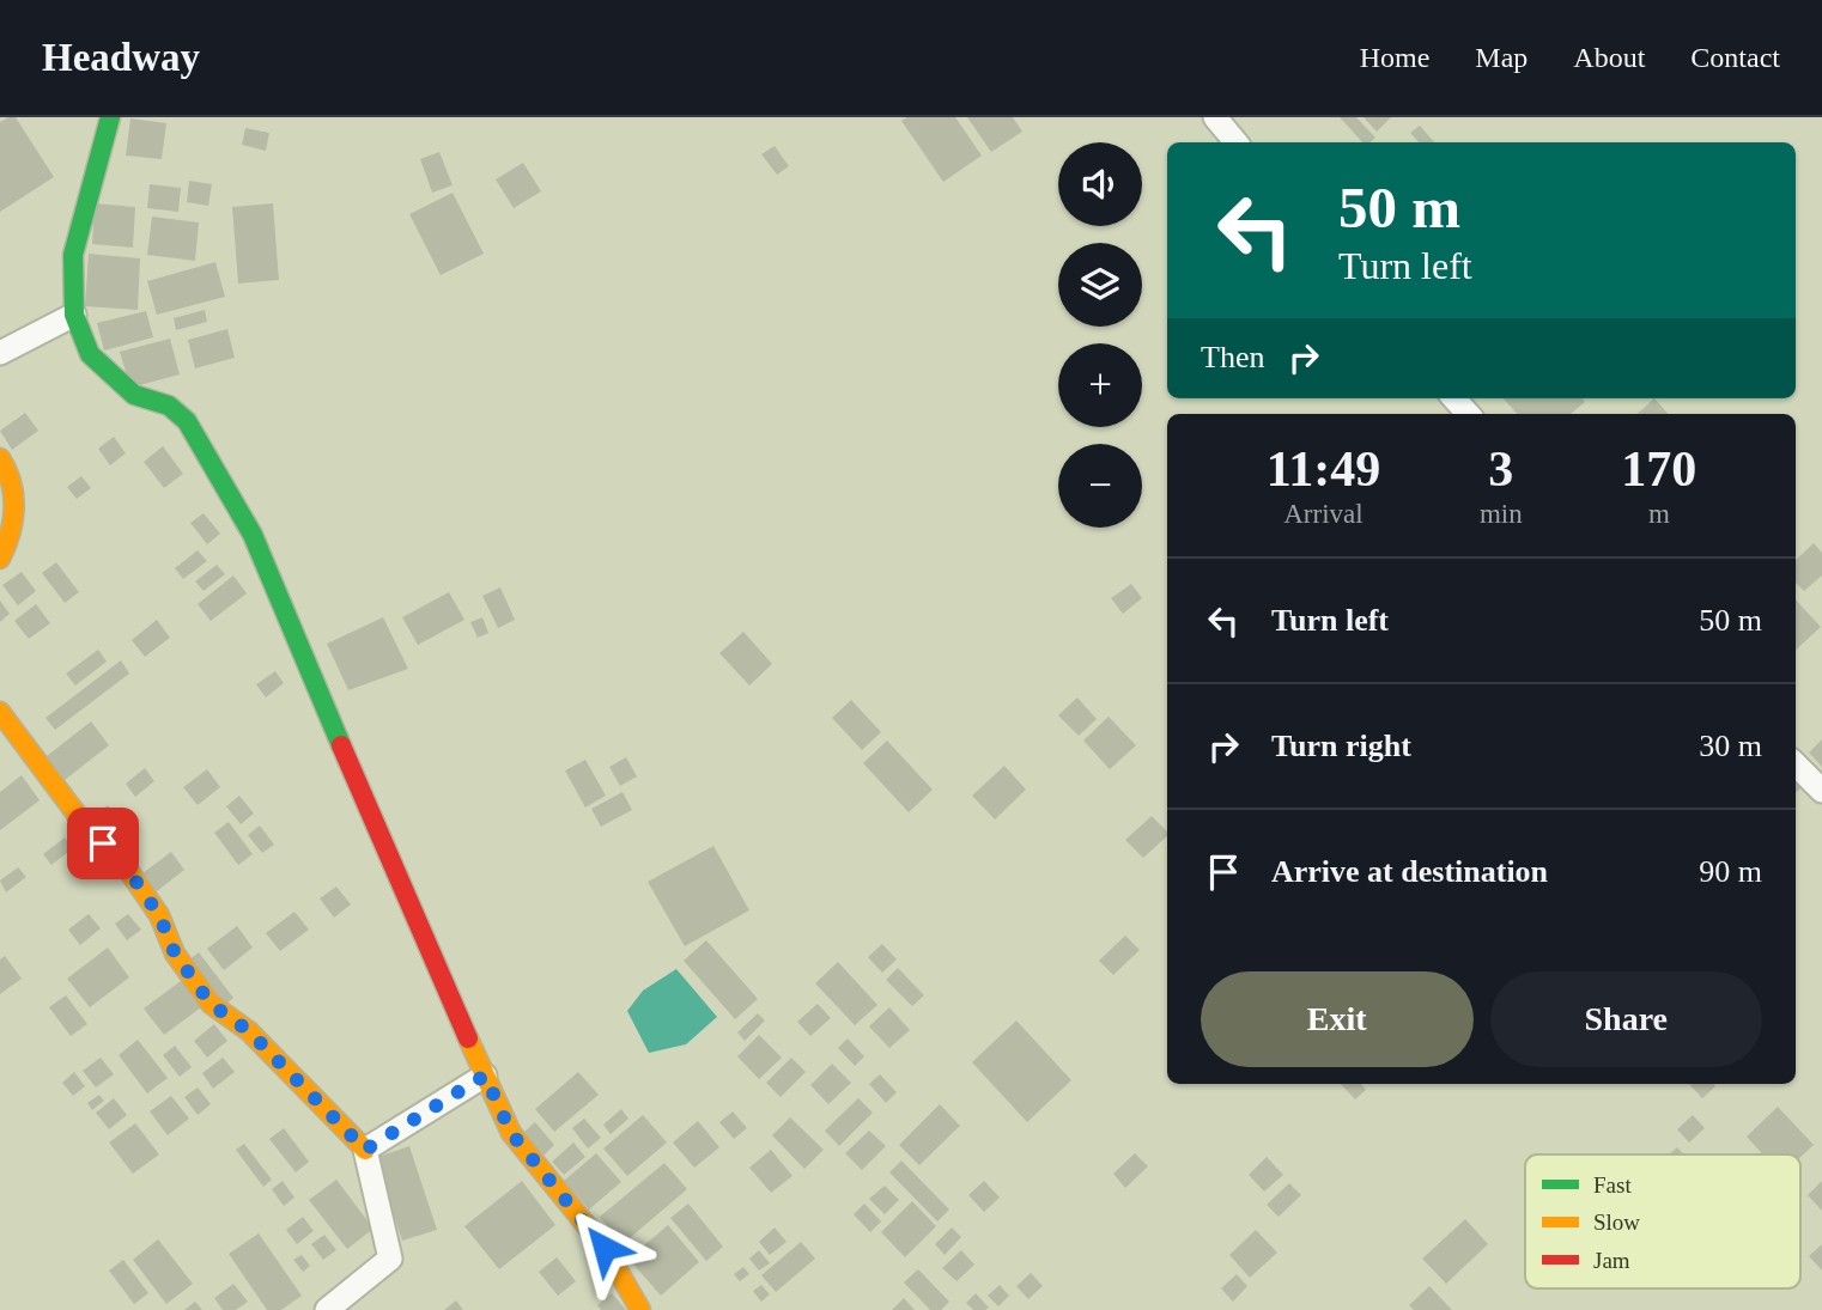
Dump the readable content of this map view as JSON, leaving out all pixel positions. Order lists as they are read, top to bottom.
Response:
{
  "legend": ["Fast", "Slow", "Jam"],
  "page": {
    "header": "Headway",
    "nav": [
      "Home",
      "Map",
      "About",
      "Contact"
    ],
    "map_buttons": ["+", "−"],
    "turn": ["50 m", "Turn left"],
    "then": "Then",
    "eta": [
      "11:49",
      "Arrival",
      "3",
      "min",
      "170",
      "m"
    ],
    "list": [
      {
        "name": "Turn left",
        "value": "50 m"
      },
      {
        "name": "Turn right",
        "value": "30 m"
      },
      {
        "name": "Arrive at destination",
        "value": "90 m"
      }
    ],
    "buttons": ["Exit", "Share"]
  }
}
